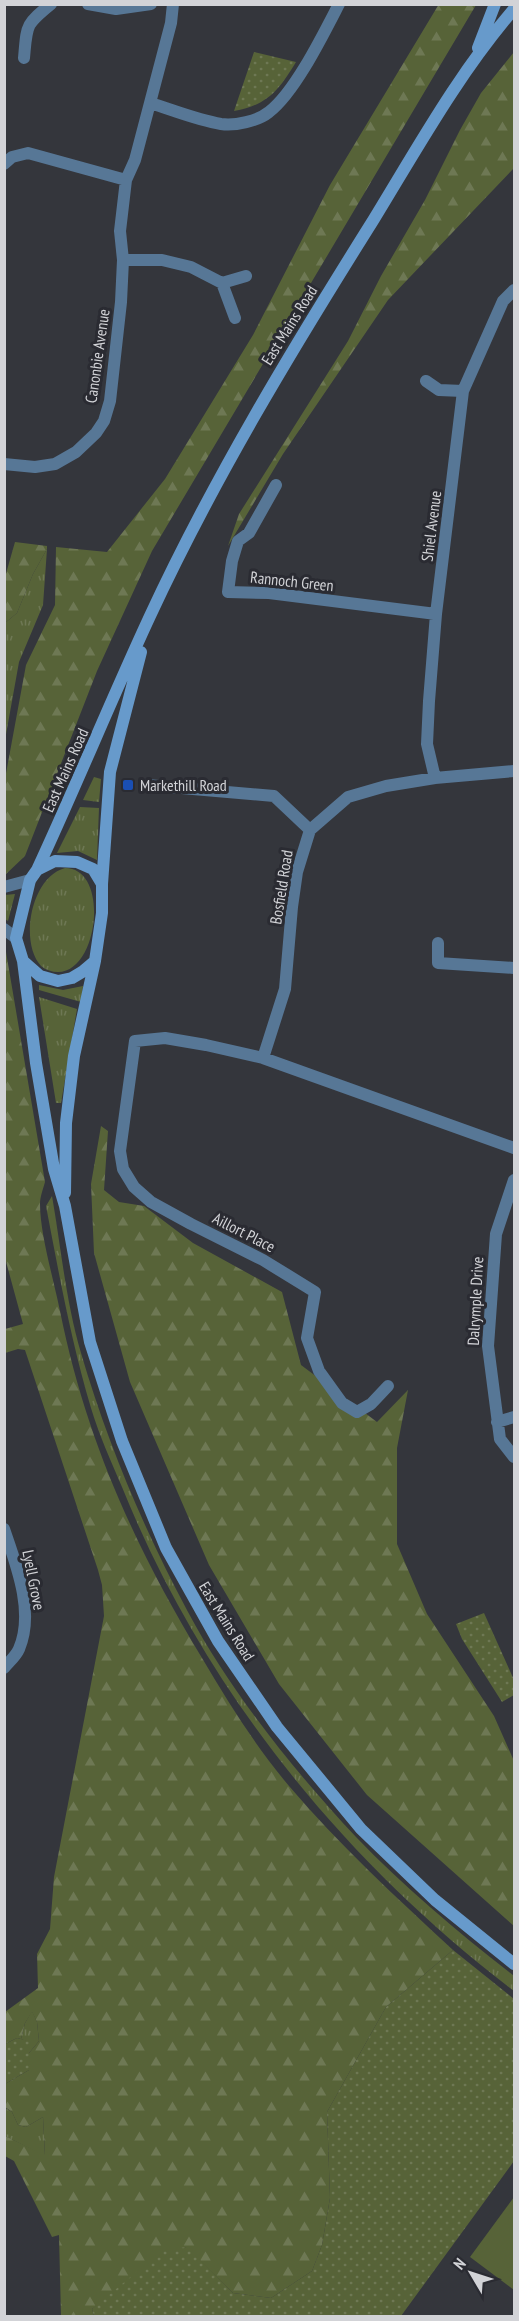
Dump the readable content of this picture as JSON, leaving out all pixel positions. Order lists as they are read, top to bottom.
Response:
{
  "streets": {
    "main road": ["East Mains Road"],
    "street": [
      "Canonbie Avenue",
      "Shiel Avenue",
      "Rannoch Green",
      "Bosfield Road",
      "Aillort Place",
      "Dalrymple Drive",
      "Lyell Grove"
    ]
  },
  "crossings": [
    ["Shiel Avenue", "Rannoch Green"],
    ["Bosfield Road", "Aillort Place"]
  ],
  "places": {
    "transit": ["Markethill Road"]
  },
  "north": "top left"
}
